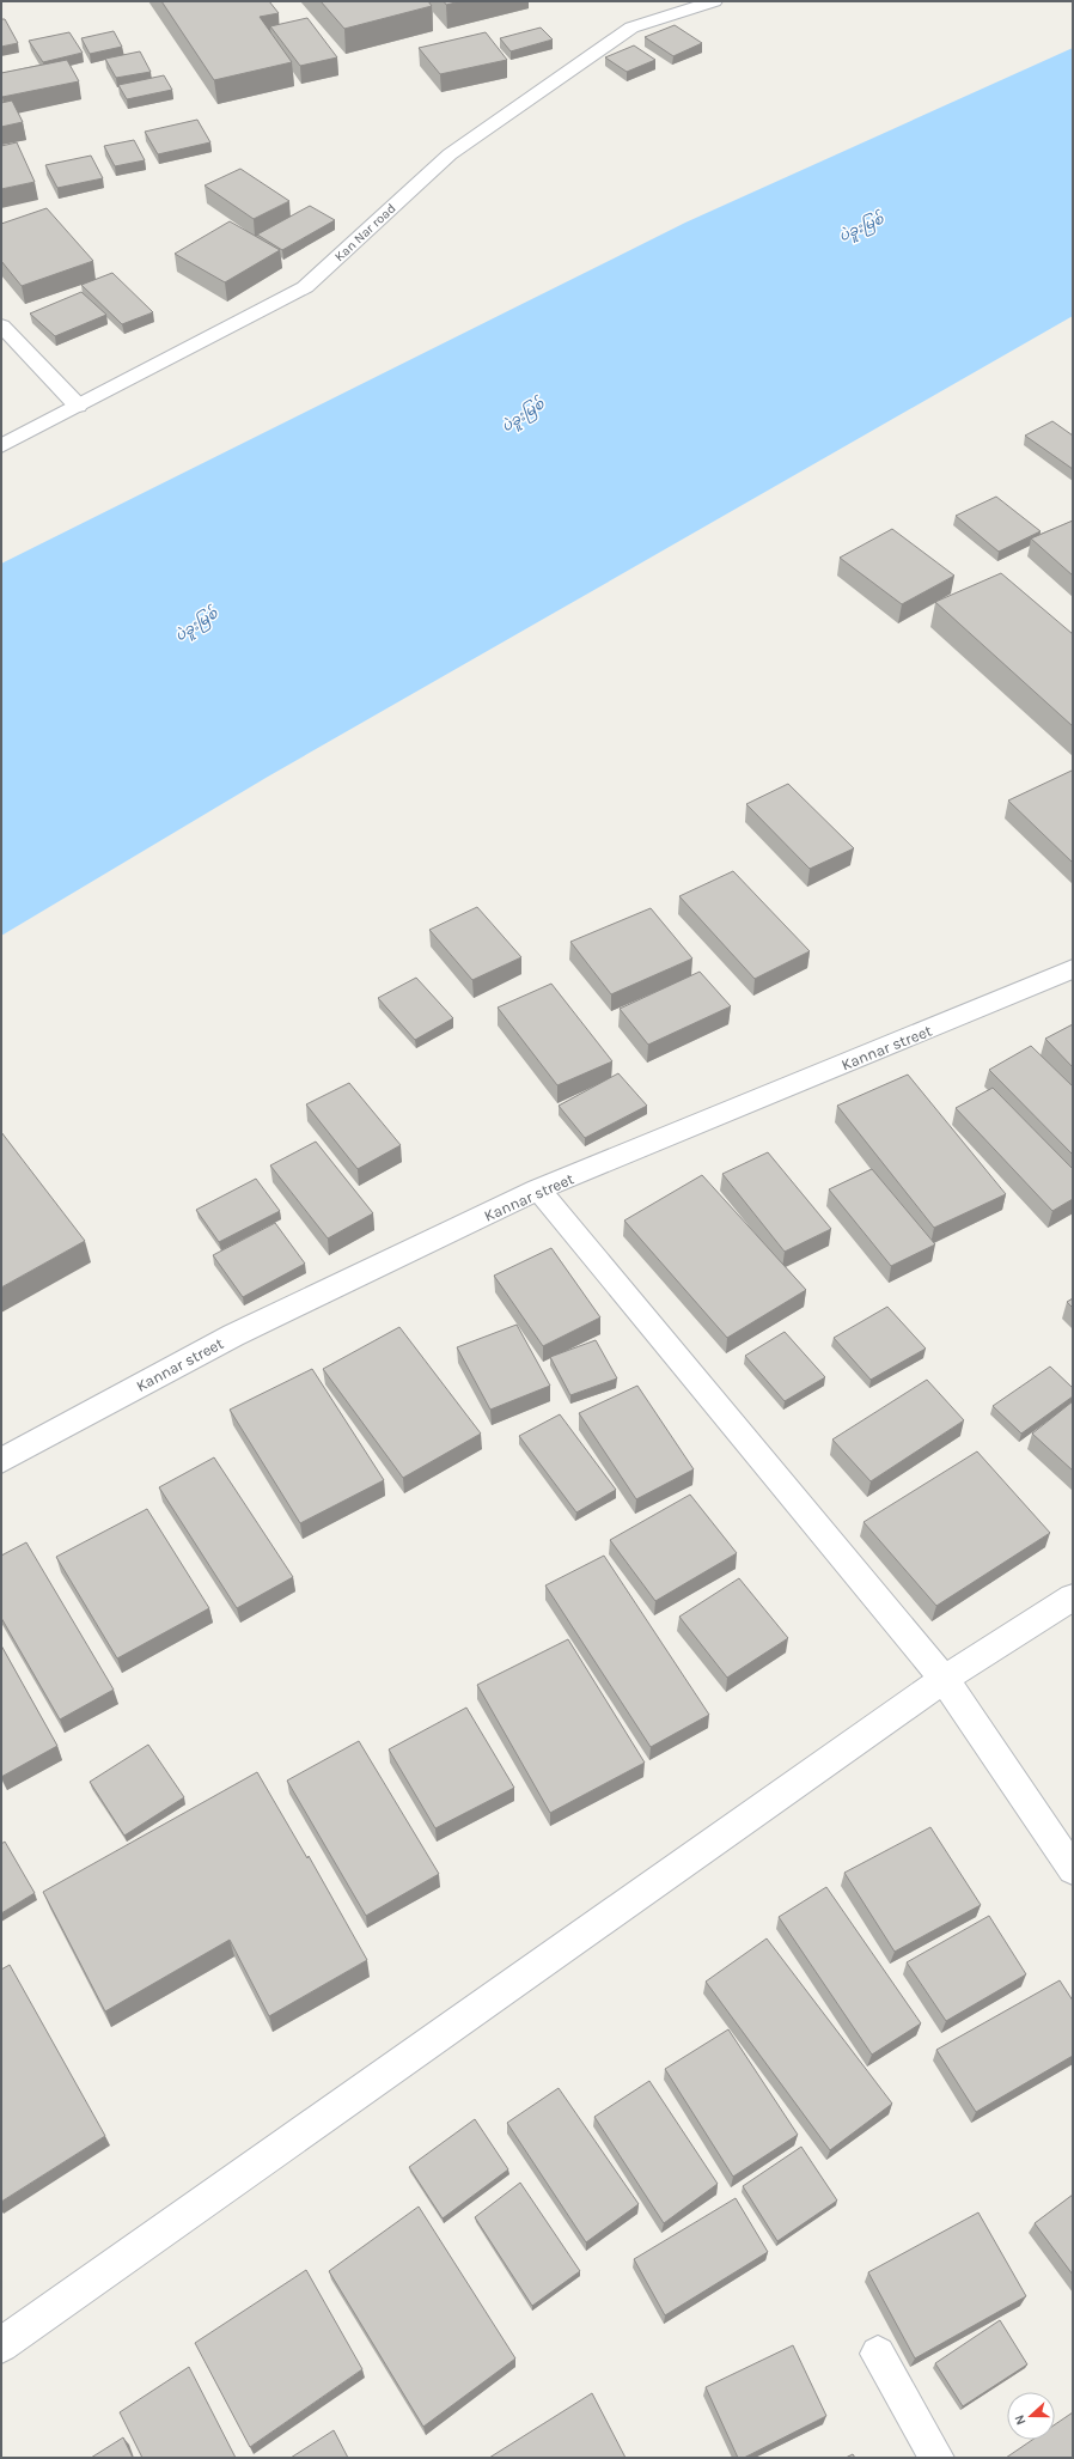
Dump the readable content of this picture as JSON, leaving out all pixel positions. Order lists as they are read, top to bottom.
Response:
{
  "streets": {
    "street": ["Kan Nar road", "Kannar street"]
  },
  "water": ["ပဲခူးမြစ်"],
  "north": "left"
}
